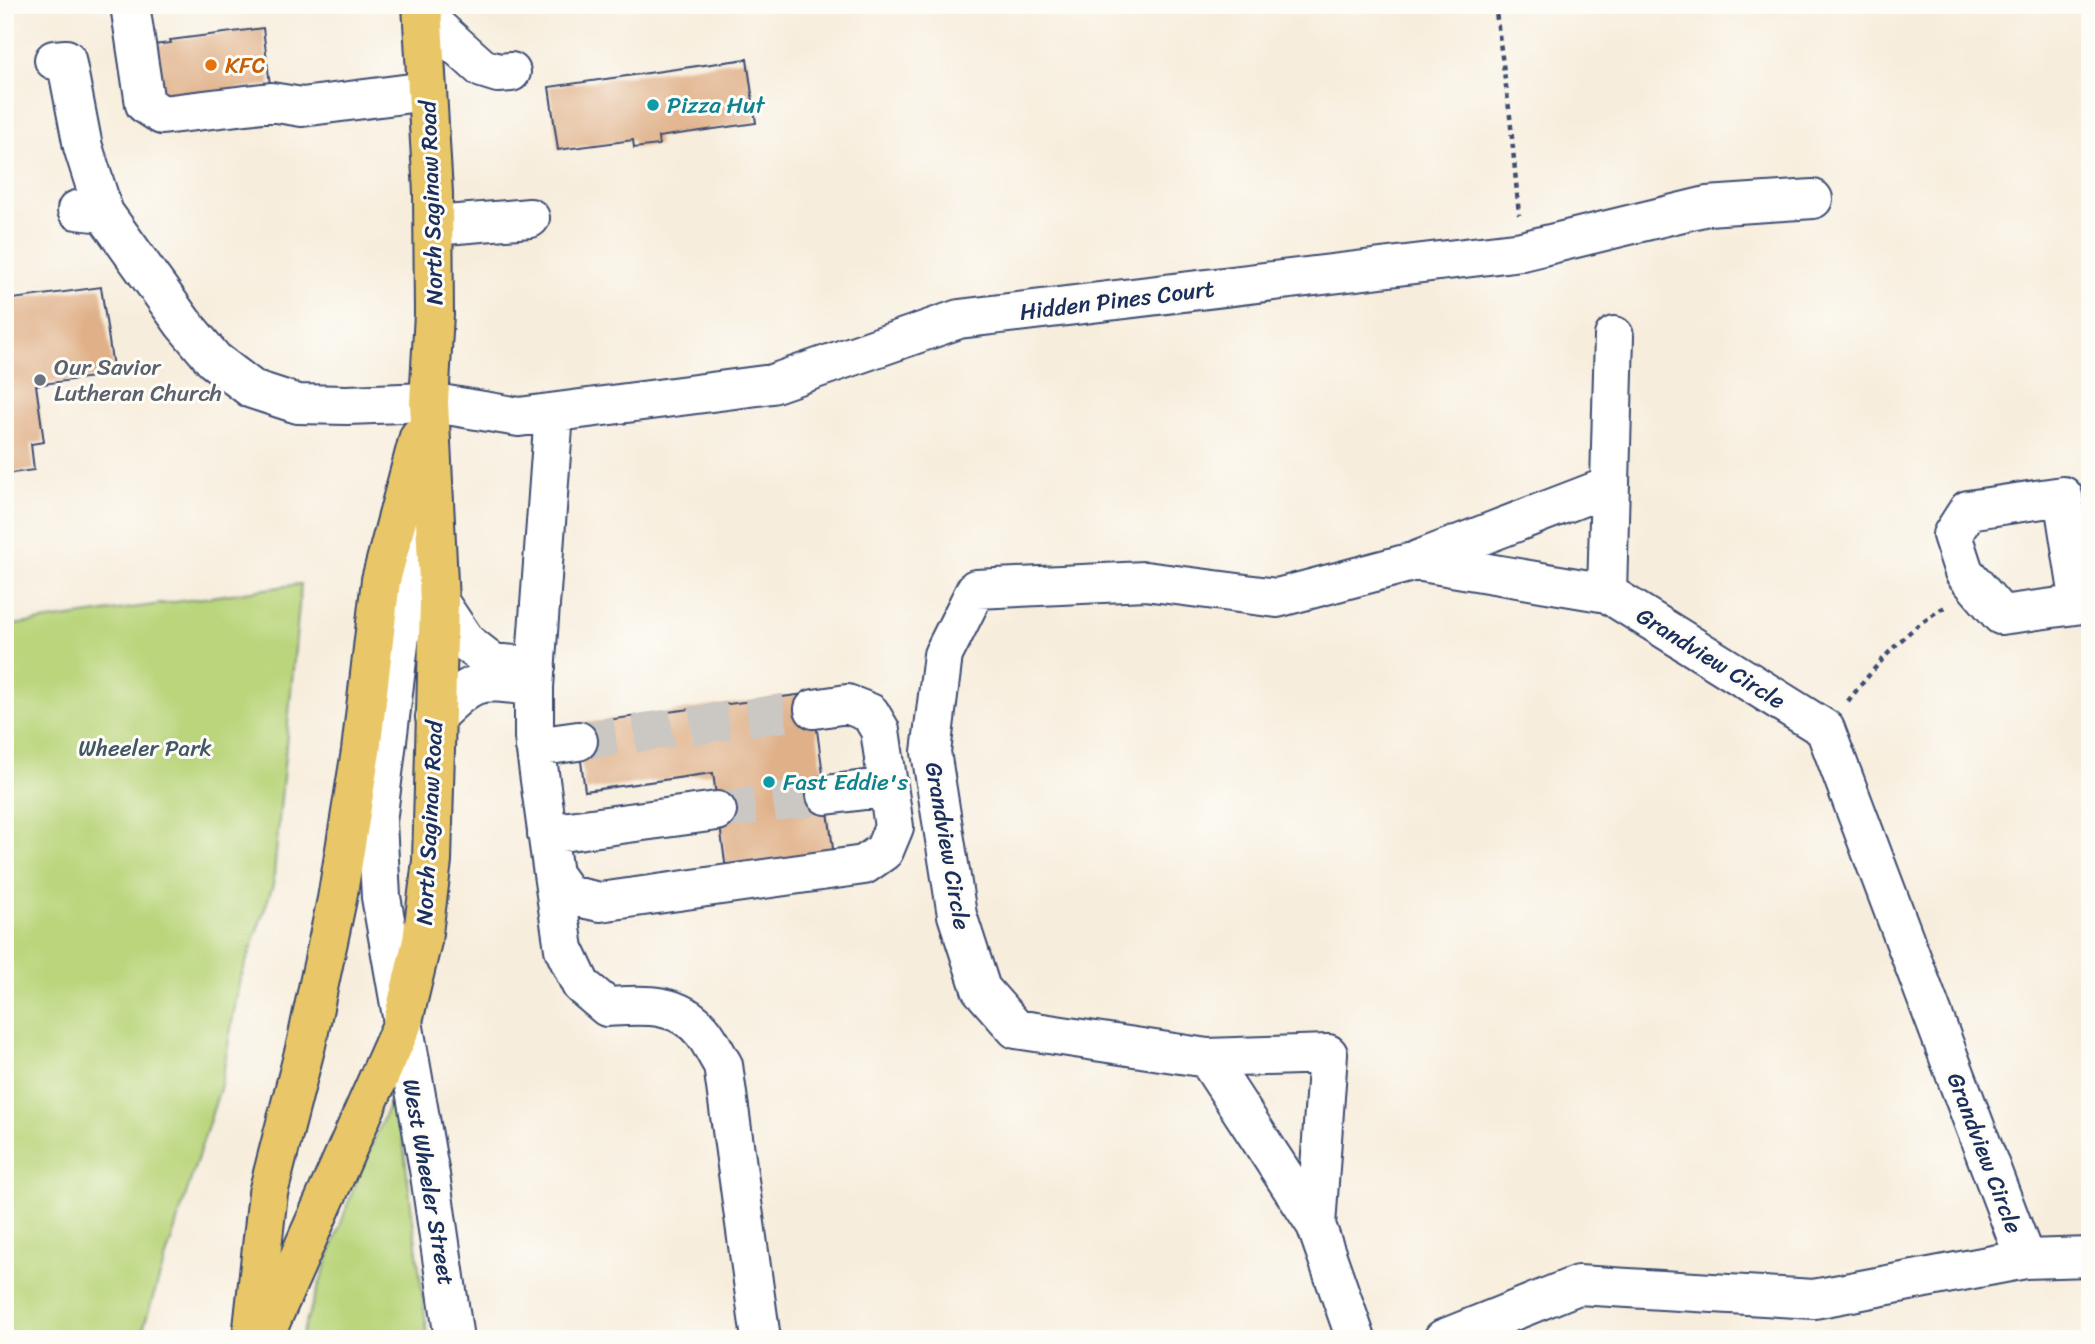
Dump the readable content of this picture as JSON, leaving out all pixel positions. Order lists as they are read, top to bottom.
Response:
{
  "streets": {
    "main road": ["North Saginaw Road"],
    "street": ["Hidden Pines Court", "Grandview Circle", "West Wheeler Street"]
  },
  "crossings": [
    ["North Saginaw Road", "Hidden Pines Court"],
    ["North Saginaw Road", "West Wheeler Street"],
    ["Hidden Pines Court", "West Wheeler Street"]
  ],
  "parks": ["Wheeler Park"],
  "places": [
    "KFC",
    "Pizza Hut",
    "Our Savior Lutheran Church",
    "Fast Eddie's"
  ]
}
